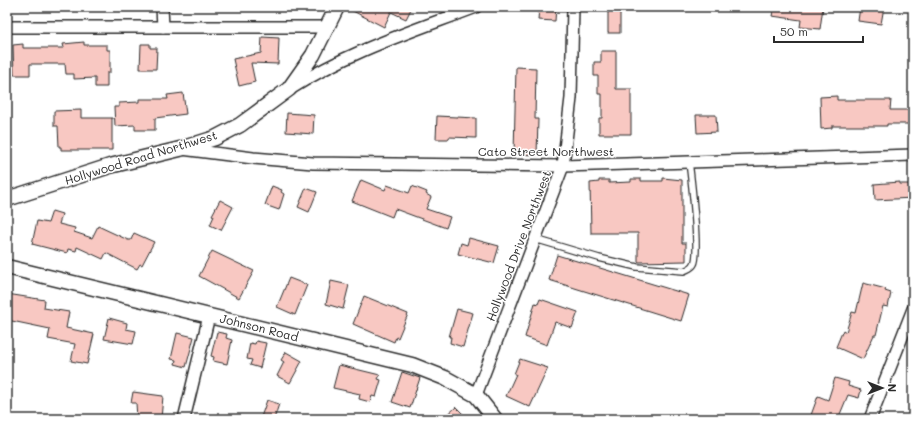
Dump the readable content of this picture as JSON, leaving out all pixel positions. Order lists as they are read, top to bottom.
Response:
{
  "streets": {
    "street": [
      "Cato Street Northwest",
      "Hollywood Road Northwest",
      "Hollywood Drive Northwest",
      "Johnson Road"
    ]
  },
  "crossings": [
    ["Cato Street Northwest", "Hollywood Road Northwest"],
    ["Cato Street Northwest", "Hollywood Drive Northwest"],
    ["Hollywood Drive Northwest", "Johnson Road"]
  ],
  "scale_bar": "50 m",
  "north": "right"
}
